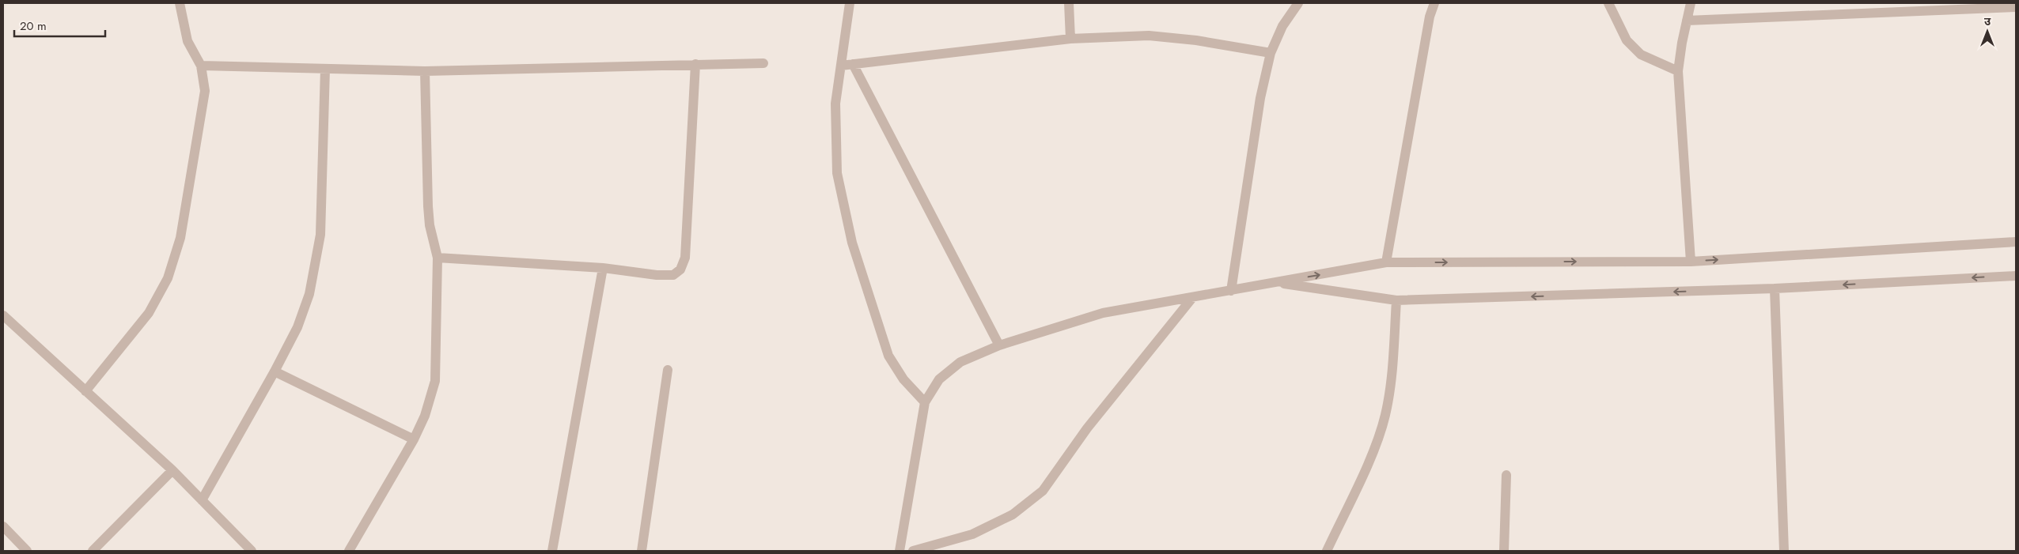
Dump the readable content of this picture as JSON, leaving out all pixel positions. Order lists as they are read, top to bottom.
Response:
{
  "scale_bar": "20 m",
  "north": "top"
}
